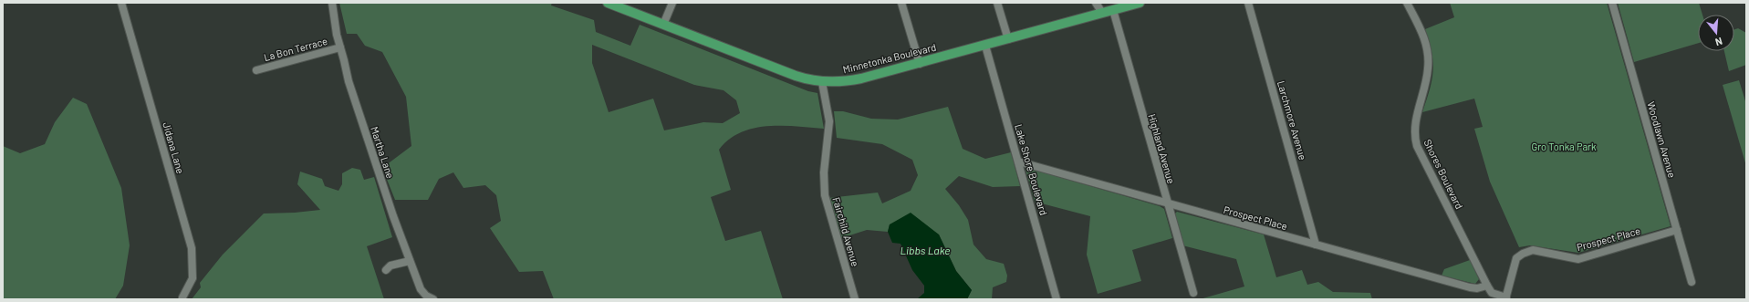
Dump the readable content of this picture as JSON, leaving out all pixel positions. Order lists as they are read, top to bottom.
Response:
{
  "streets": {
    "main road": ["Minnetonka Boulevard"],
    "street": [
      "La Bon Terrace",
      "Larchmore Avenue",
      "Woodlawn Avenue",
      "Jidana Lane",
      "Highland Avenue",
      "Martha Lane",
      "Lake Shore Boulevard",
      "Shores Boulevard",
      "Prospect Place",
      "Fairchild Avenue"
    ]
  },
  "crossings": [
    ["La Bon Terrace", "Martha Lane"],
    ["Minnetonka Boulevard", "Highland Avenue"],
    ["Minnetonka Boulevard", "Lake Shore Boulevard"],
    ["Minnetonka Boulevard", "Fairchild Avenue"],
    ["Larchmore Avenue", "Prospect Place"],
    ["Woodlawn Avenue", "Prospect Place"],
    ["Highland Avenue", "Prospect Place"],
    ["Lake Shore Boulevard", "Prospect Place"],
    ["Shores Boulevard", "Prospect Place"]
  ],
  "water": ["Libbs Lake"],
  "parks": ["Gro Tonka Park"],
  "north": "bottom"
}
